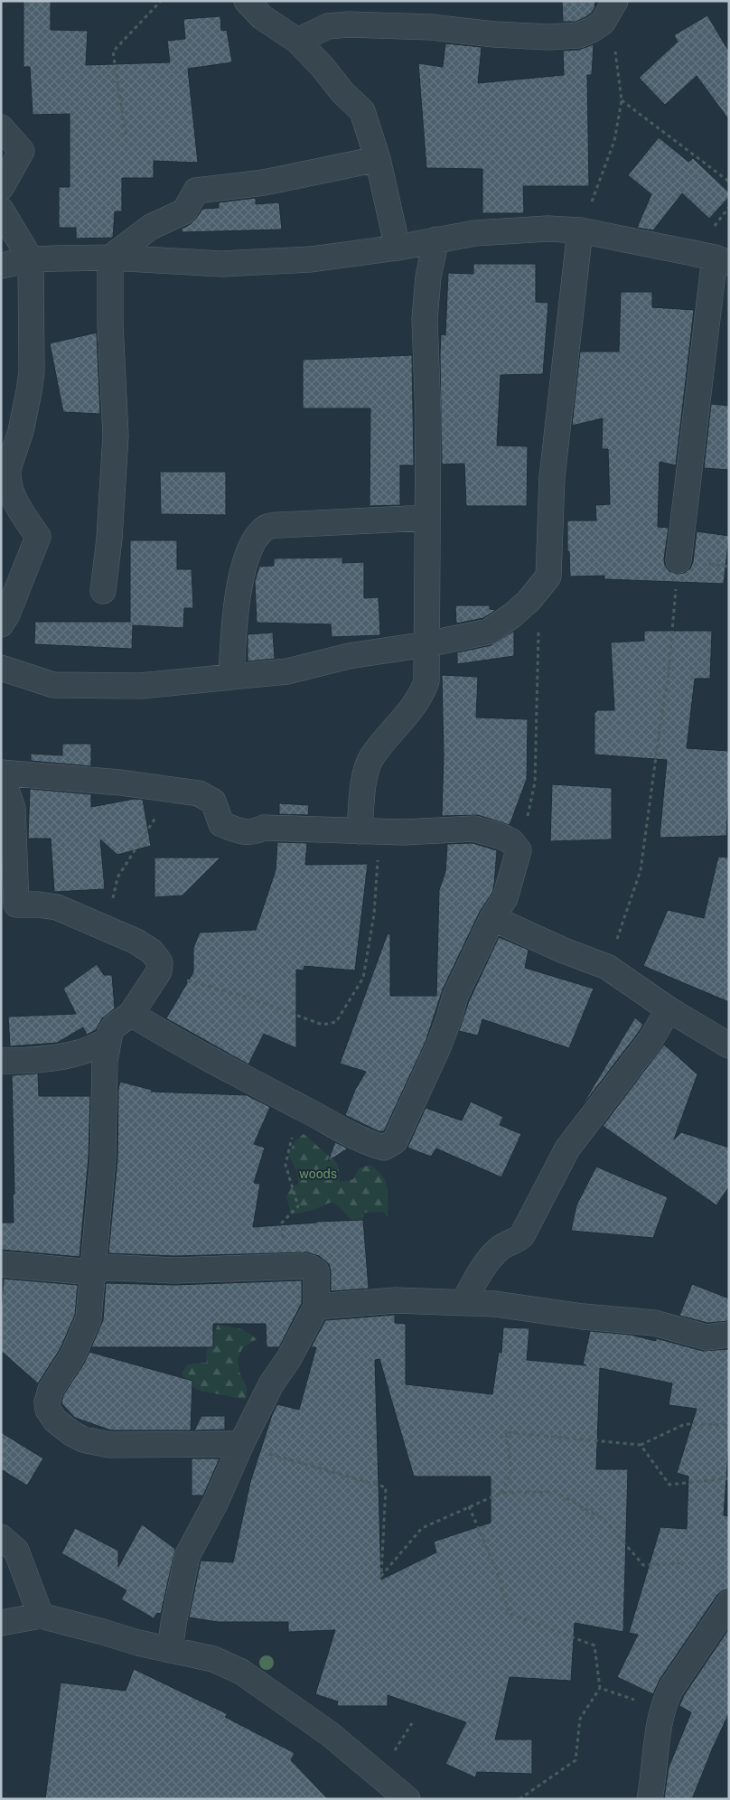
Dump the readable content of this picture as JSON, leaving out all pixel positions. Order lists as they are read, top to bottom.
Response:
{
  "parks": ["woods"]
}
